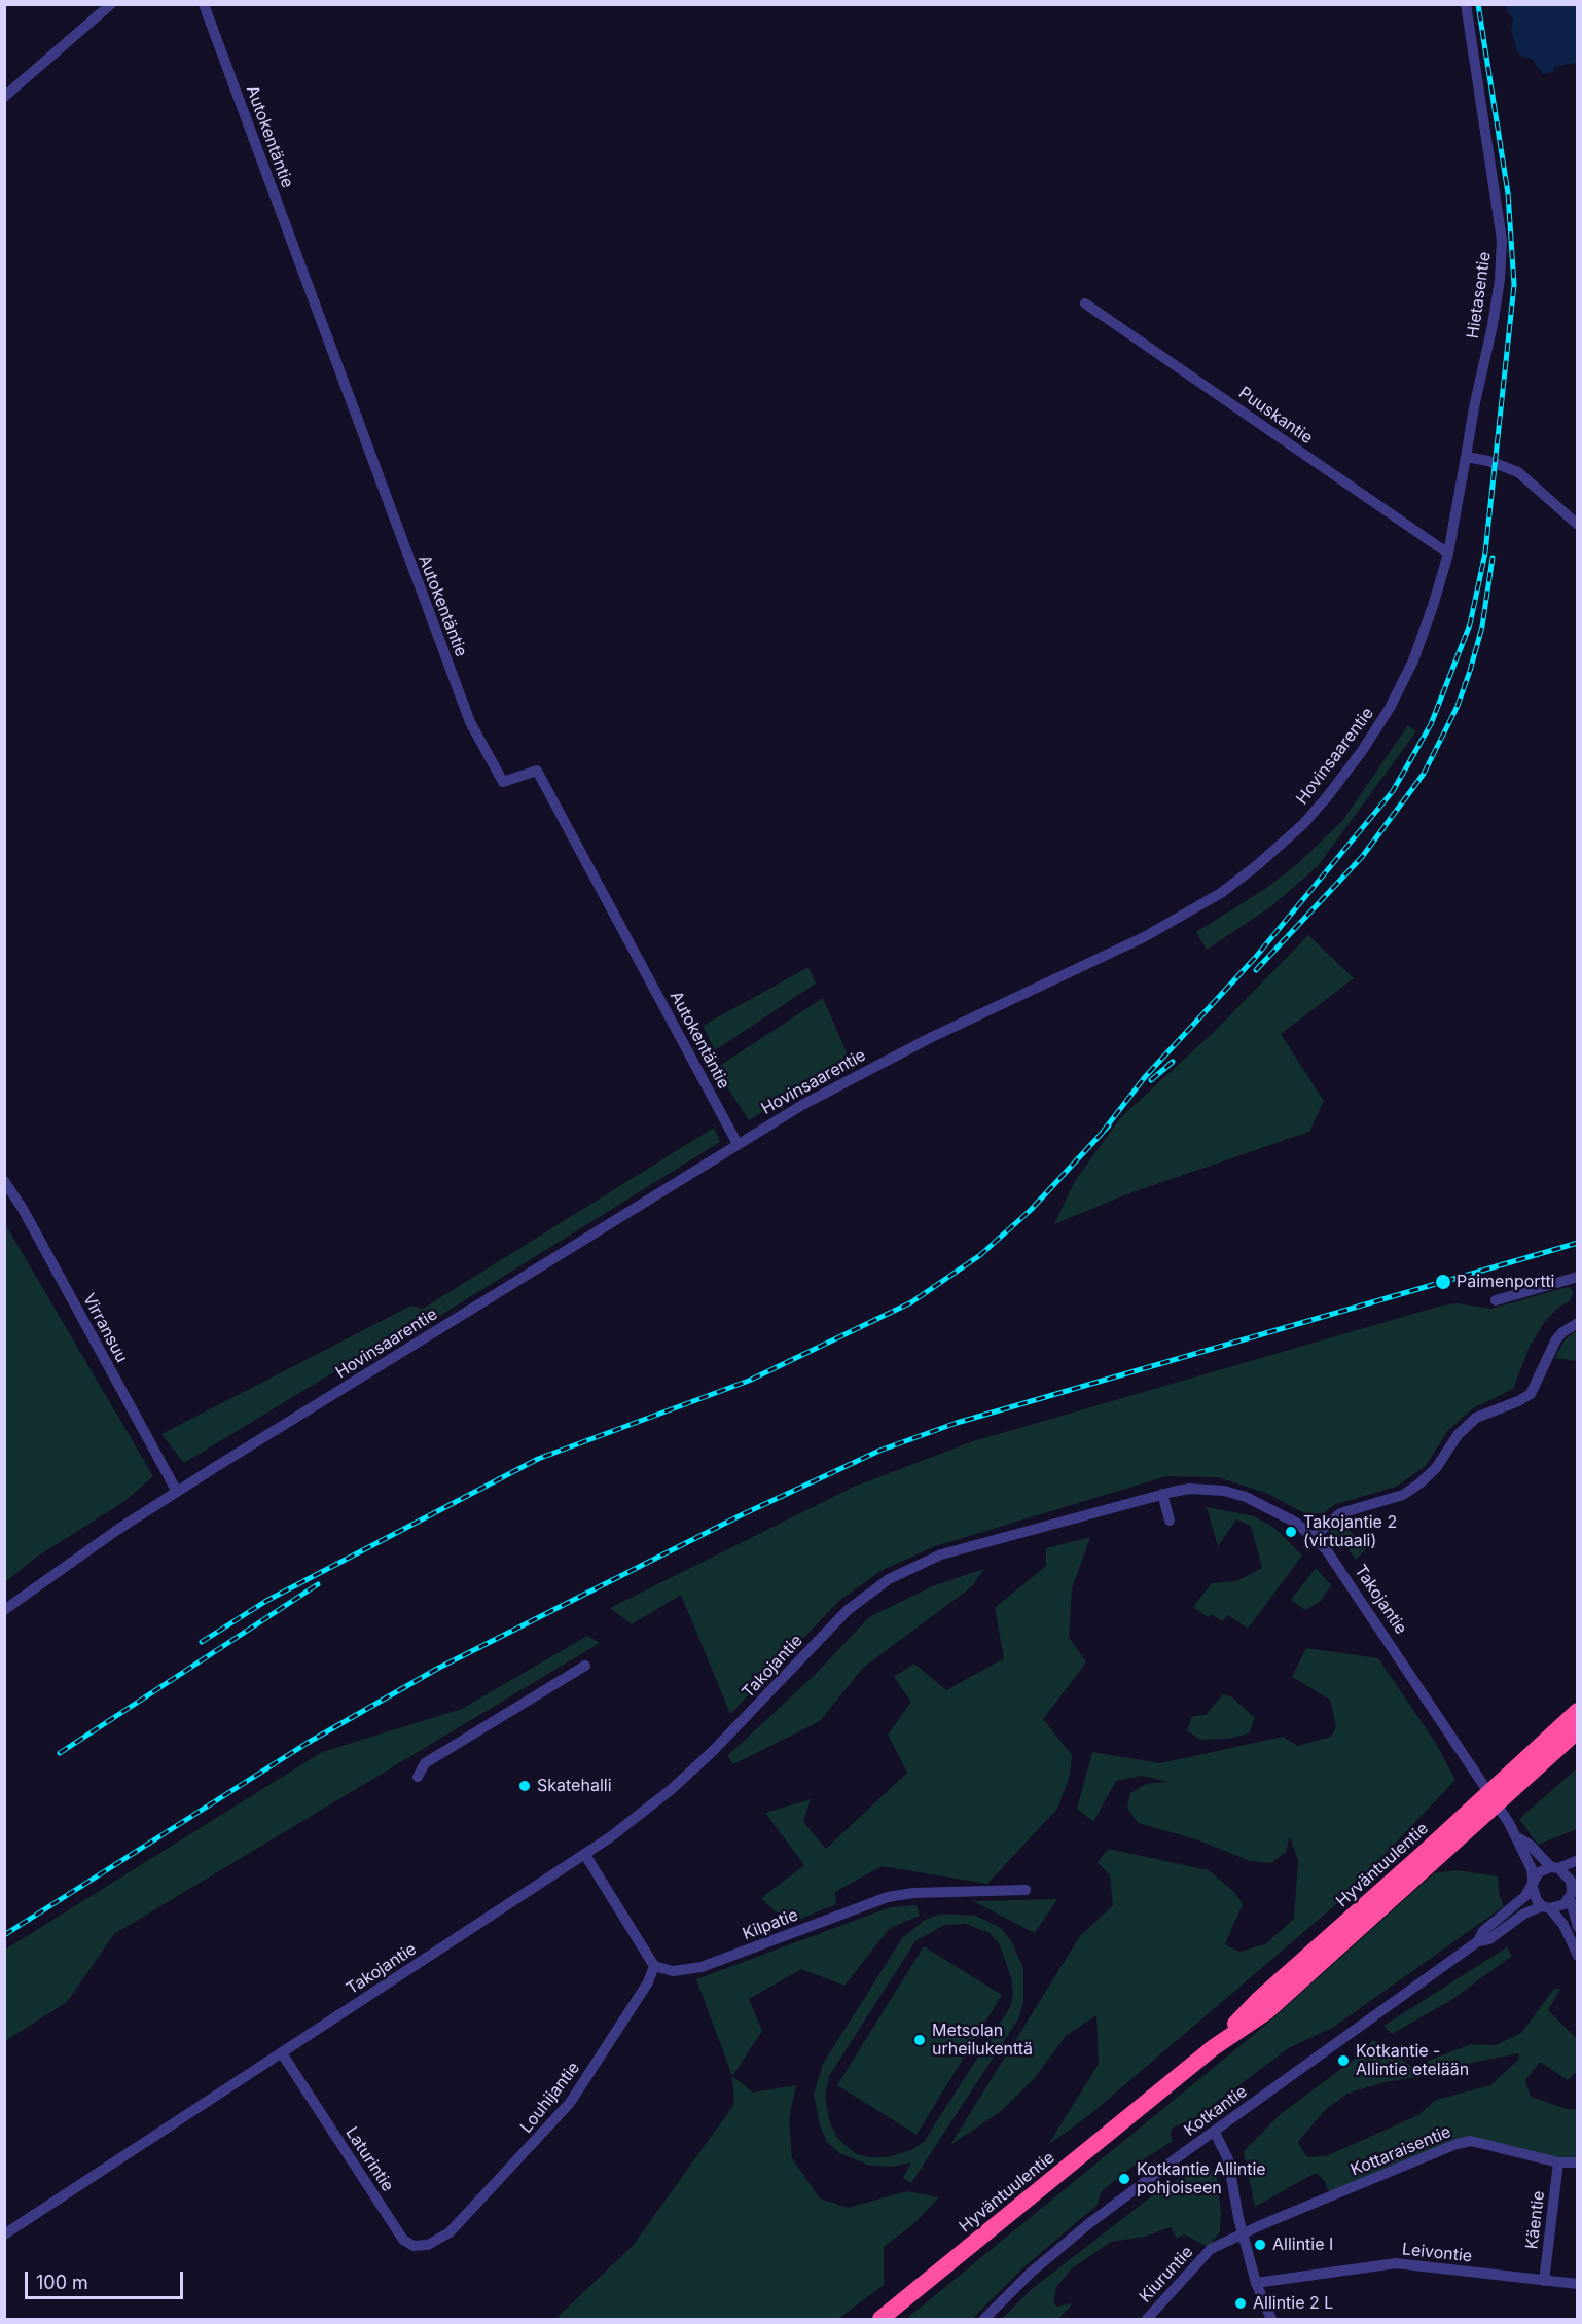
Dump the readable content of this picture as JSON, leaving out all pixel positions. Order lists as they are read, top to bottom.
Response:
{
  "streets": {
    "highway": ["Hyväntuulentie"],
    "street": [
      "Autokentäntie",
      "Hietasentie",
      "Puuskantie",
      "Hovinsaarentie",
      "Virransuu",
      "Takojantie",
      "Kilpatie",
      "Louhijantie",
      "Kotkantie",
      "Kottaraisentie",
      "Laturintie",
      "Käentie",
      "Leivontie",
      "Kiuruntie"
    ]
  },
  "crossings": [
    ["Autokentäntie", "Hovinsaarentie"],
    ["Hietasentie", "Hovinsaarentie"],
    ["Puuskantie", "Hovinsaarentie"],
    ["Hovinsaarentie", "Virransuu"],
    ["Takojantie", "Kotkantie"],
    ["Takojantie", "Laturintie"],
    ["Kilpatie", "Louhijantie"],
    ["Louhijantie", "Laturintie"],
    ["Kottaraisentie", "Käentie"],
    ["Kottaraisentie", "Kiuruntie"],
    ["Käentie", "Leivontie"]
  ],
  "places": [
    "Paimenportti",
    "Takojantie 2 (virtuaali)",
    "Skatehalli",
    "Metsolan urheilukenttä",
    "Kotkantie - Allintie etelään",
    "Kotkantie Allintie pohjoiseen",
    "Allintie I",
    "Allintie 2 L"
  ],
  "scale_bar": "100 m"
}
